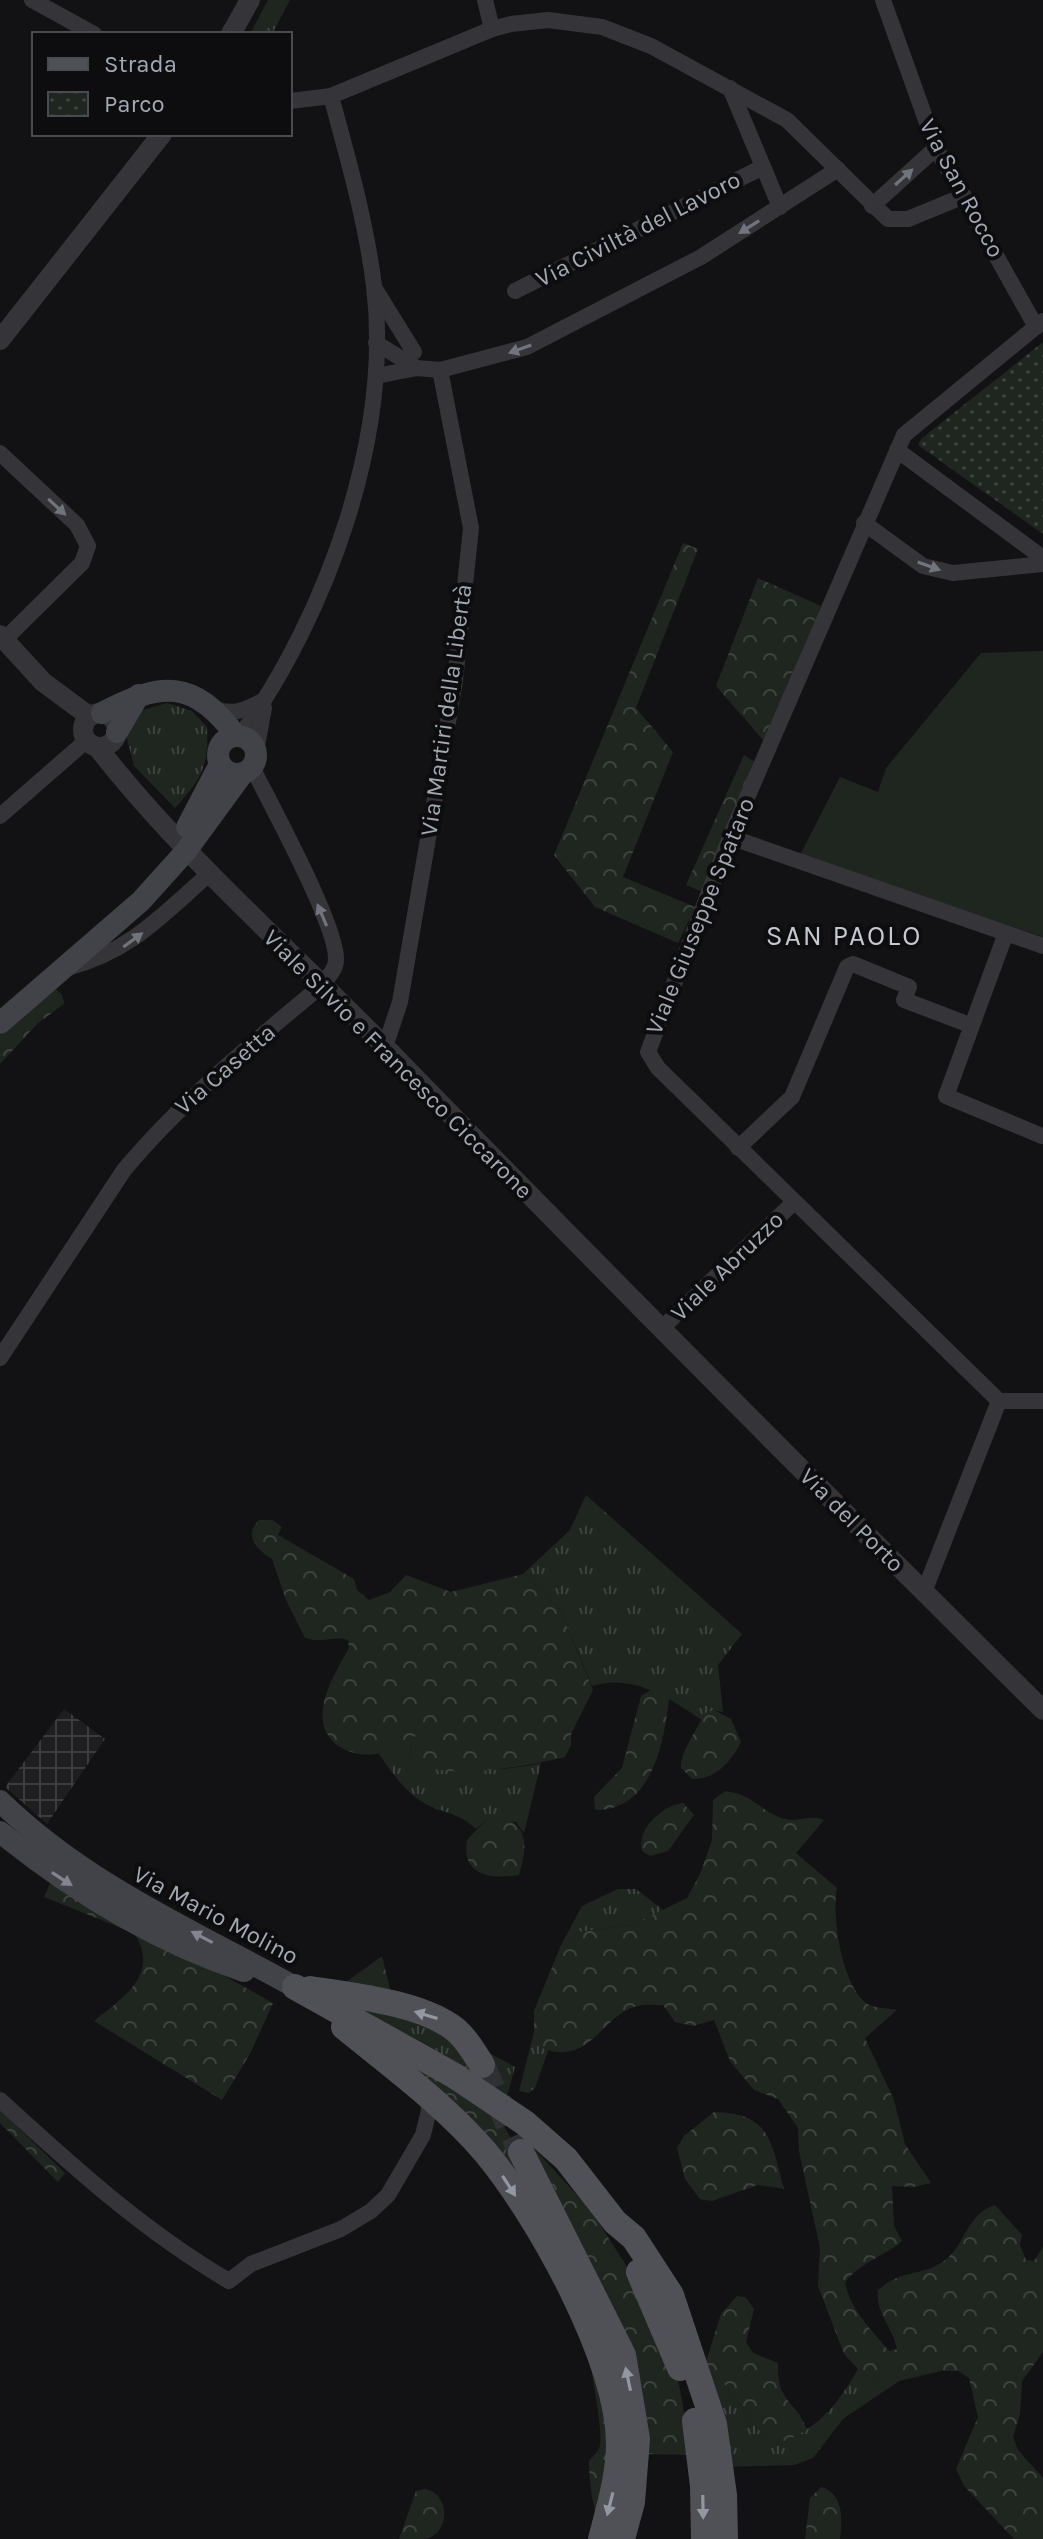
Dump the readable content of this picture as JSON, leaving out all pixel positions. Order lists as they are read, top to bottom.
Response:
{
  "streets": {
    "main road": ["Via Mario Molino"],
    "street": [
      "Via San Rocco",
      "Via Civiltà del Lavoro",
      "Via Martiri della Libertà",
      "Viale Giuseppe Spataro",
      "Viale Silvio e Francesco Ciccarone",
      "Via Casetta",
      "Viale Abruzzo",
      "Via del Porto"
    ]
  },
  "crossings": [
    ["Via San Rocco", "Viale Giuseppe Spataro"],
    ["Via Martiri della Libertà", "Viale Silvio e Francesco Ciccarone"],
    ["Viale Giuseppe Spataro", "Viale Abruzzo"],
    ["Viale Silvio e Francesco Ciccarone", "Via Casetta"],
    ["Viale Silvio e Francesco Ciccarone", "Viale Abruzzo"],
    ["Viale Silvio e Francesco Ciccarone", "Via del Porto"],
    ["Viale Abruzzo", "Via del Porto"]
  ],
  "districts": ["SAN PAOLO"],
  "legend": ["Strada", "Parco"]
}
